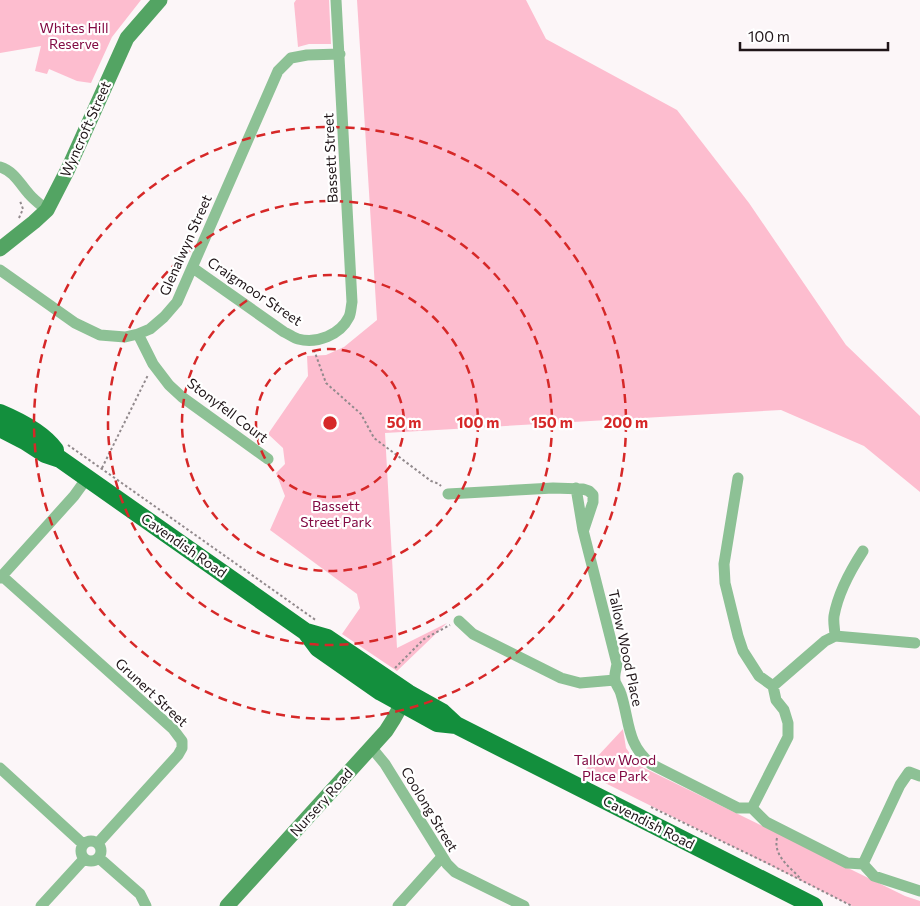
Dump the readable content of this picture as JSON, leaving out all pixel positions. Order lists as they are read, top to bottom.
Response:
{
  "streets": {
    "main road": ["Cavendish Road"],
    "street": [
      "Wyncroft Street",
      "Bassett Street",
      "Glenalwyn Street",
      "Craigmoor Street",
      "Stonyfell Court",
      "Tallow Wood Place",
      "Grunert Street",
      "Nursery Road",
      "Coolong Street"
    ]
  },
  "crossings": [
    ["Bassett Street", "Glenalwyn Street"],
    ["Bassett Street", "Craigmoor Street"],
    ["Glenalwyn Street", "Craigmoor Street"],
    ["Glenalwyn Street", "Stonyfell Court"],
    ["Cavendish Road", "Nursery Road"],
    ["Nursery Road", "Coolong Street"]
  ],
  "parks": ["Whites Hill Reserve", "Bassett Street Park", "Tallow Wood Place Park"],
  "scale_bar": "100 m",
  "rings": [
    "50 m",
    "100 m",
    "150 m",
    "200 m"
  ]
}
